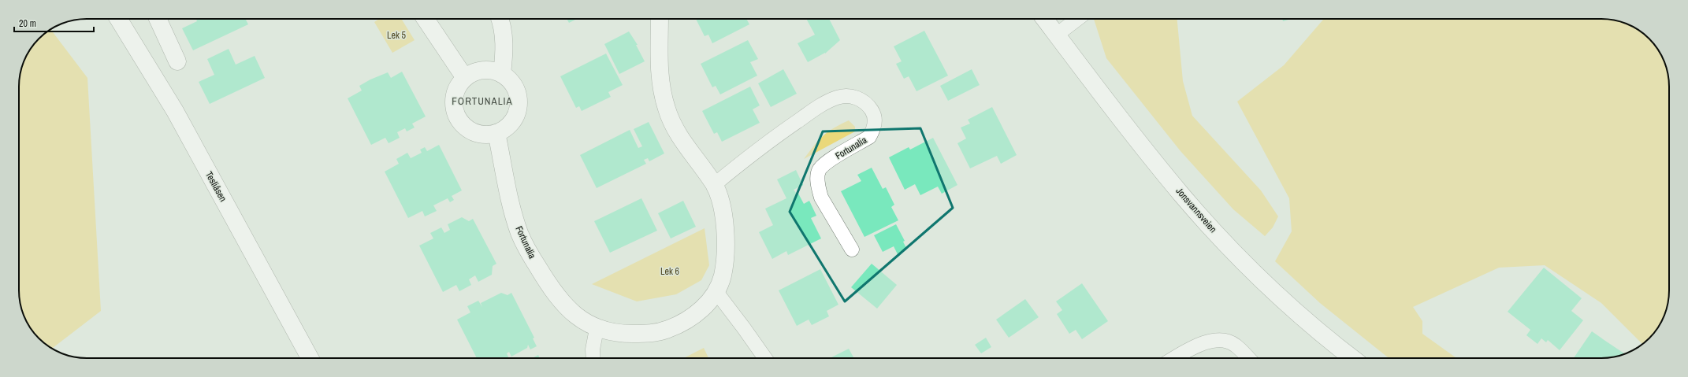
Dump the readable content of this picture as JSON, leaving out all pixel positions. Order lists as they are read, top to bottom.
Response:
{
  "streets": {
    "street": ["Fortunalia", "Tesliåsen", "Jonsvannsveien"]
  },
  "districts": ["FORTUNALIA"],
  "parks": ["Lek 5", "Lek 6"],
  "scale_bar": "20 m"
}
